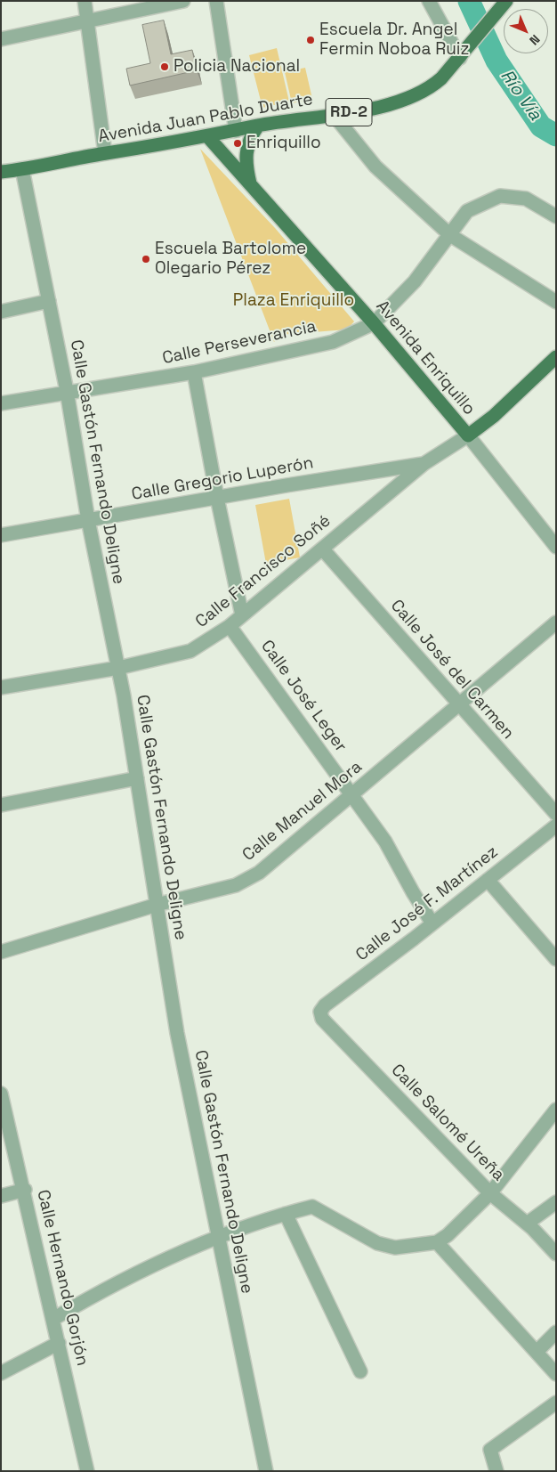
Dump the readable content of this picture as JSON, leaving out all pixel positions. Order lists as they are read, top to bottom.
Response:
{
  "streets": {
    "main road": ["RD-2", "Avenida Juan Pablo Duarte", "Avenida Enriquillo"],
    "street": [
      "Calle Perseverancia",
      "Calle Gastón Fernando Deligne",
      "Calle Gregorio Luperón",
      "Calle Francisco Soñé",
      "Calle José del Carmen",
      "Calle José Leger",
      "Calle Manuel Mora",
      "Calle José F. Martínez",
      "Calle Salomé Ureña",
      "Calle Hernando Gorjón"
    ]
  },
  "crossings": [
    ["Avenida Juan Pablo Duarte", "Avenida Enriquillo"],
    ["Avenida Juan Pablo Duarte", "Calle Gastón Fernando Deligne"],
    ["Calle Perseverancia", "Avenida Enriquillo"],
    ["Calle Perseverancia", "Calle Gastón Fernando Deligne"],
    ["Avenida Enriquillo", "Calle Francisco Soñé"],
    ["Calle Gastón Fernando Deligne", "Calle Gregorio Luperón"],
    ["Calle Gastón Fernando Deligne", "Calle Francisco Soñé"],
    ["Calle Gastón Fernando Deligne", "Calle Manuel Mora"],
    ["Calle Gregorio Luperón", "Calle Francisco Soñé"],
    ["Calle Francisco Soñé", "Calle José del Carmen"],
    ["Calle Francisco Soñé", "Calle José Leger"],
    ["Calle José del Carmen", "Calle Manuel Mora"],
    ["Calle José Leger", "Calle Manuel Mora"],
    ["Calle José Leger", "Calle José F. Martínez"],
    ["Calle José F. Martínez", "Calle Salomé Ureña"]
  ],
  "water": ["Río Vía"],
  "parks": ["Plaza Enriquillo"],
  "places": [
    "Escuela Dr. Angel Fermin Noboa Ruiz",
    "Policia Nacional",
    "Enriquillo",
    "Escuela Bartolome Olegario Pérez"
  ],
  "north": "bottom right"
}
